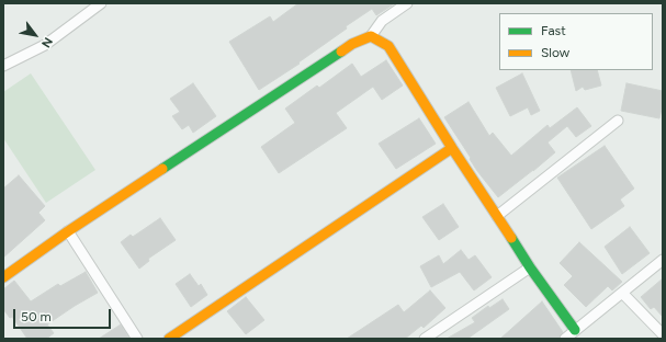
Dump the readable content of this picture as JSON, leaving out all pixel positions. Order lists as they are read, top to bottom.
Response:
{
  "legend": ["Fast", "Slow"],
  "scale_bar": "50 m",
  "north": "bottom right"
}
